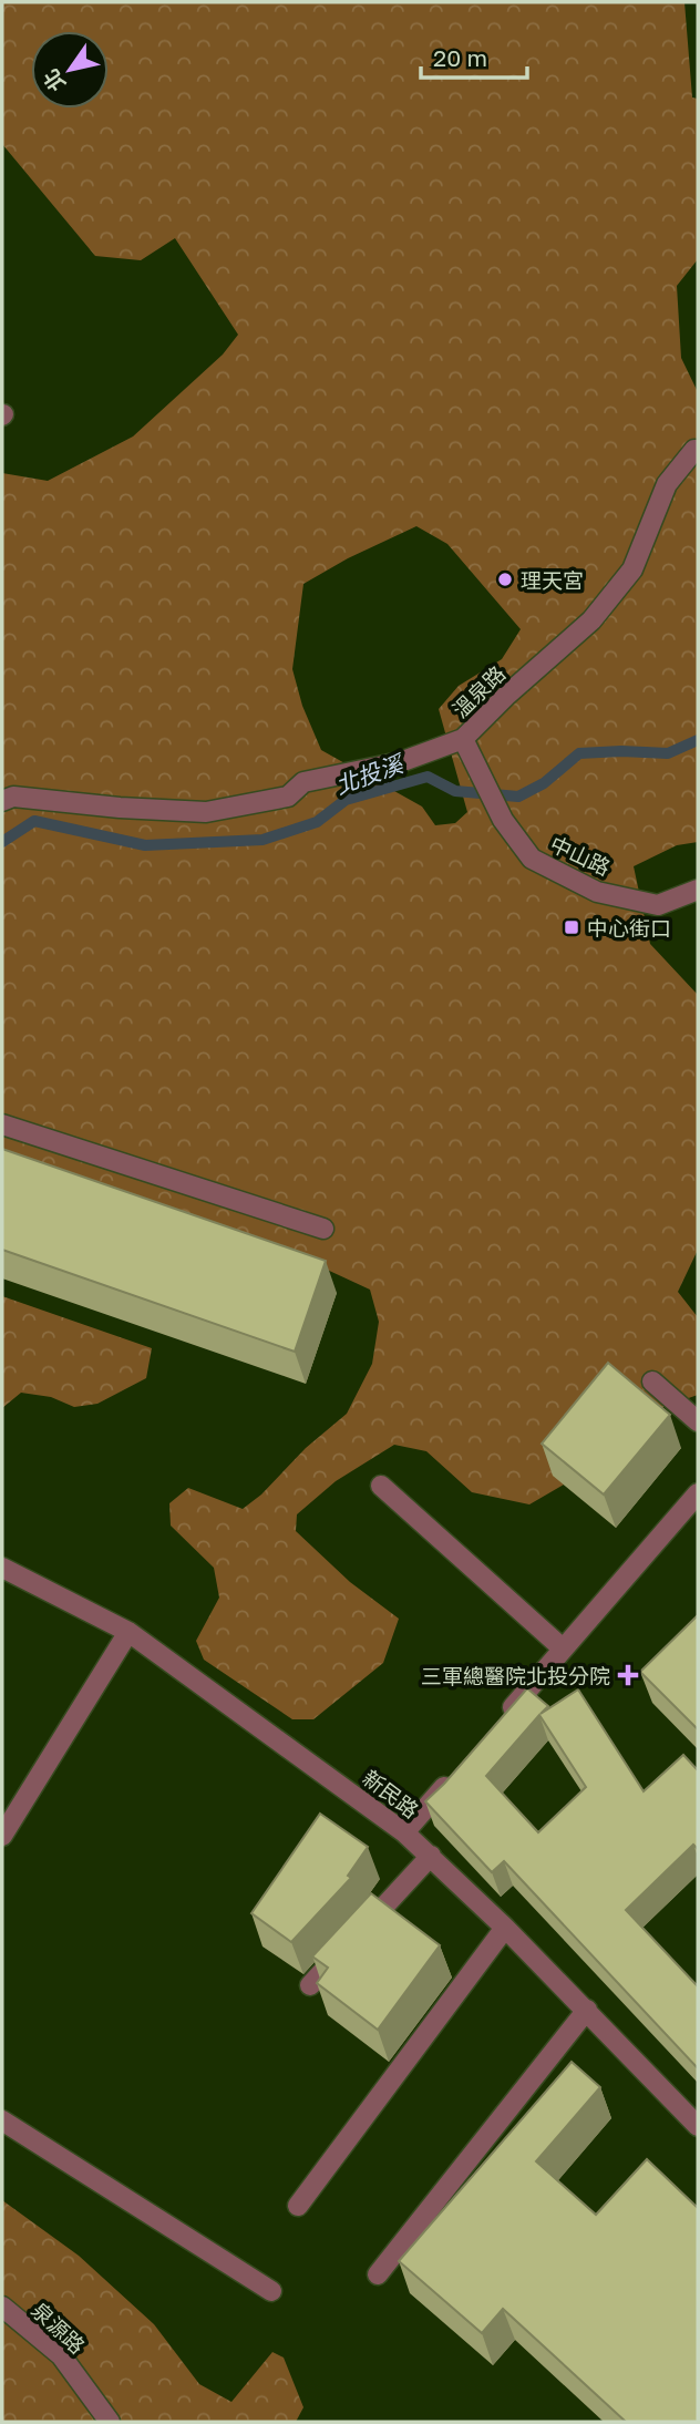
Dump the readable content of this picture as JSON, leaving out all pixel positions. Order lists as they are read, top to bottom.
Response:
{
  "streets": {
    "street": [
      "溫泉路",
      "中山路",
      "新民路",
      "泉源路"
    ]
  },
  "crossings": [
    ["溫泉路", "中山路"]
  ],
  "water": ["北投溪"],
  "places": {
    "other": ["理天宮"],
    "transit": ["中心街口"],
    "health": ["三軍總醫院北投分院"]
  },
  "scale_bar": "20 m",
  "north": "bottom left"
}
